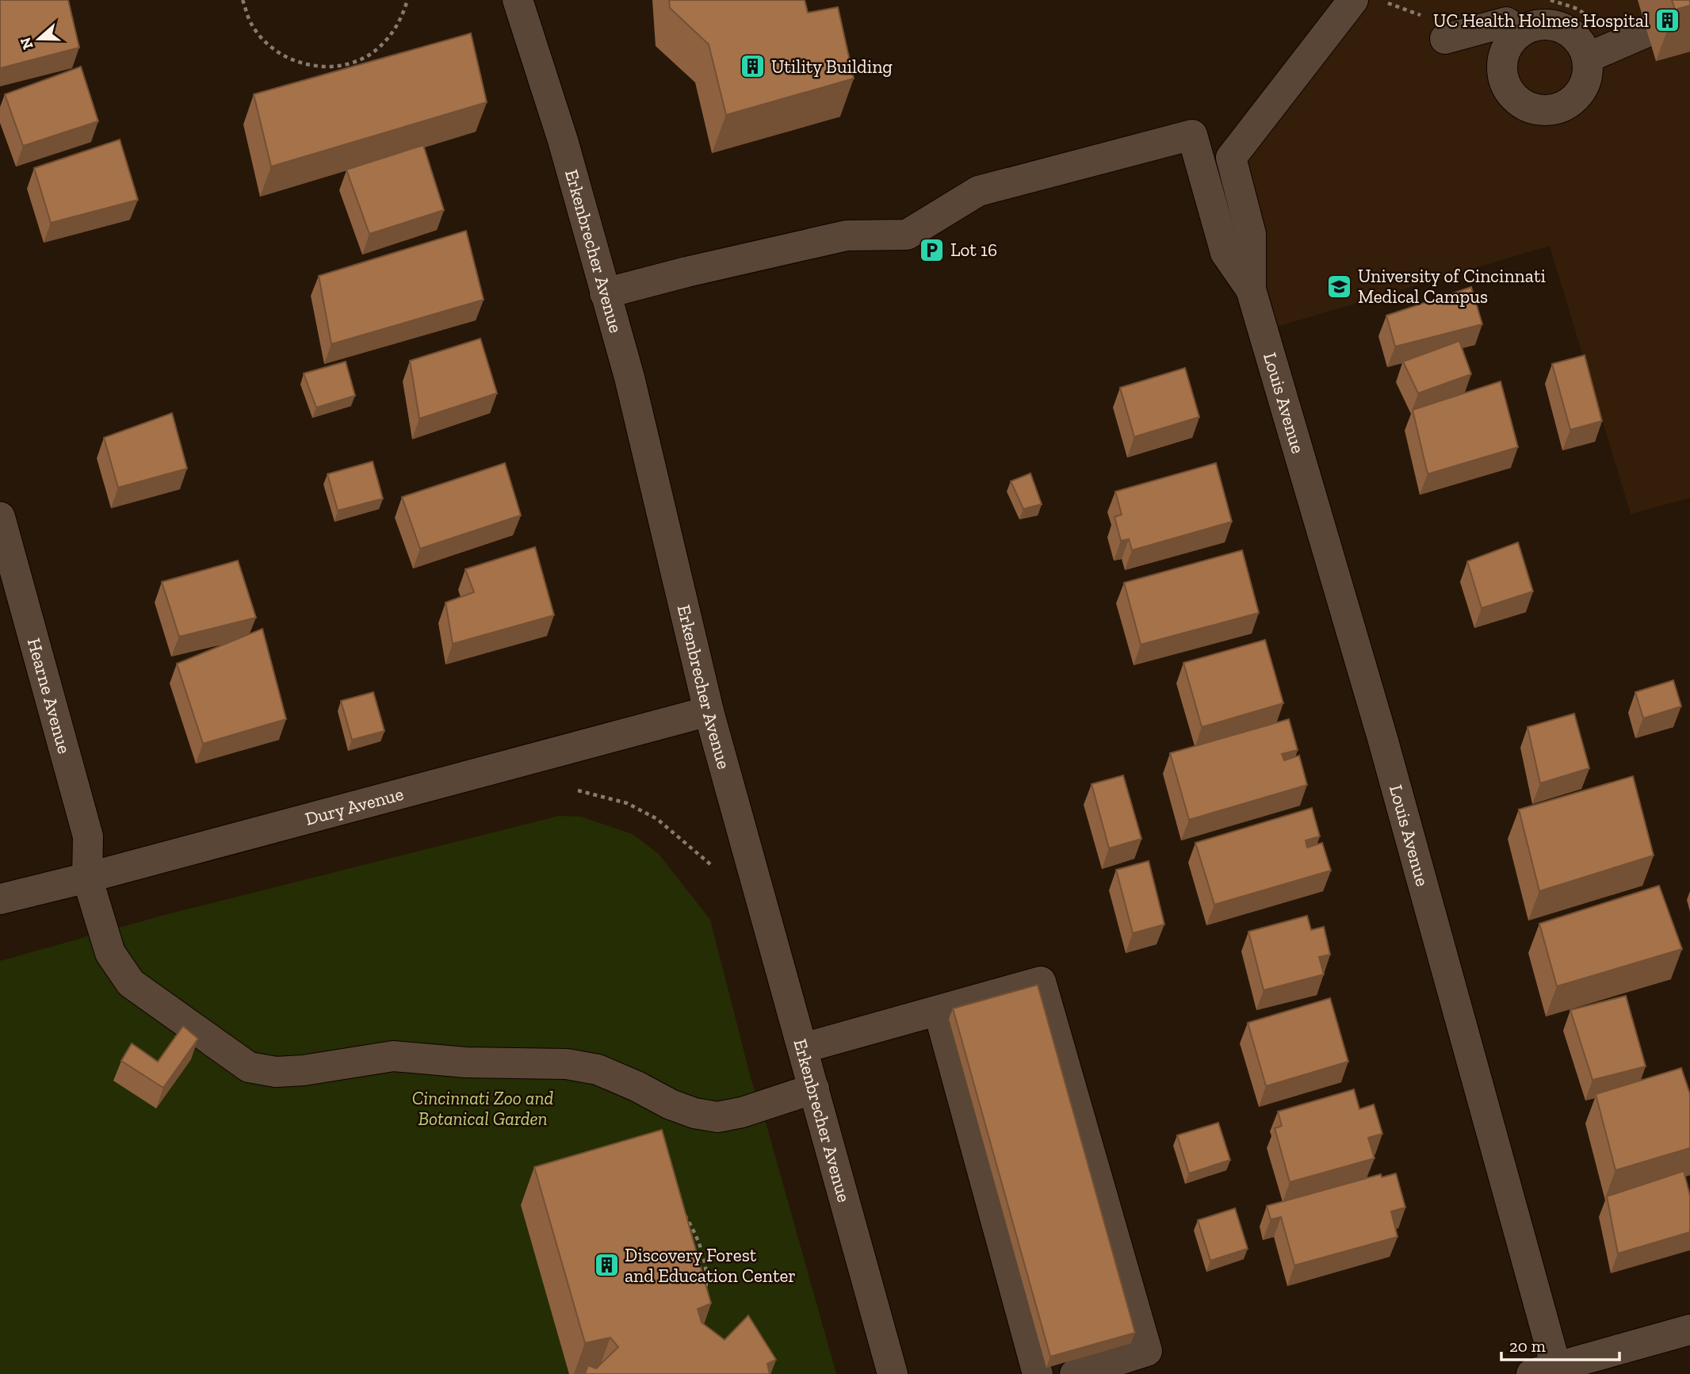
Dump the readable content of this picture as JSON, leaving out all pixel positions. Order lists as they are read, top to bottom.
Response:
{
  "streets": {
    "street": [
      "Erkenbrecher Avenue",
      "Louis Avenue",
      "Hearne Avenue",
      "Dury Avenue"
    ]
  },
  "crossings": [
    ["Erkenbrecher Avenue", "Hearne Avenue"],
    ["Erkenbrecher Avenue", "Dury Avenue"],
    ["Hearne Avenue", "Dury Avenue"]
  ],
  "parks": ["Cincinnati Zoo and Botanical Garden"],
  "places": {
    "building": ["UC Health Holmes Hospital", "Utility Building", "Discovery Forest and Education Center"],
    "parking": ["Lot 16"],
    "school or university": ["University of Cincinnati Medical Campus"]
  },
  "scale_bar": "20 m",
  "north": "left"
}
